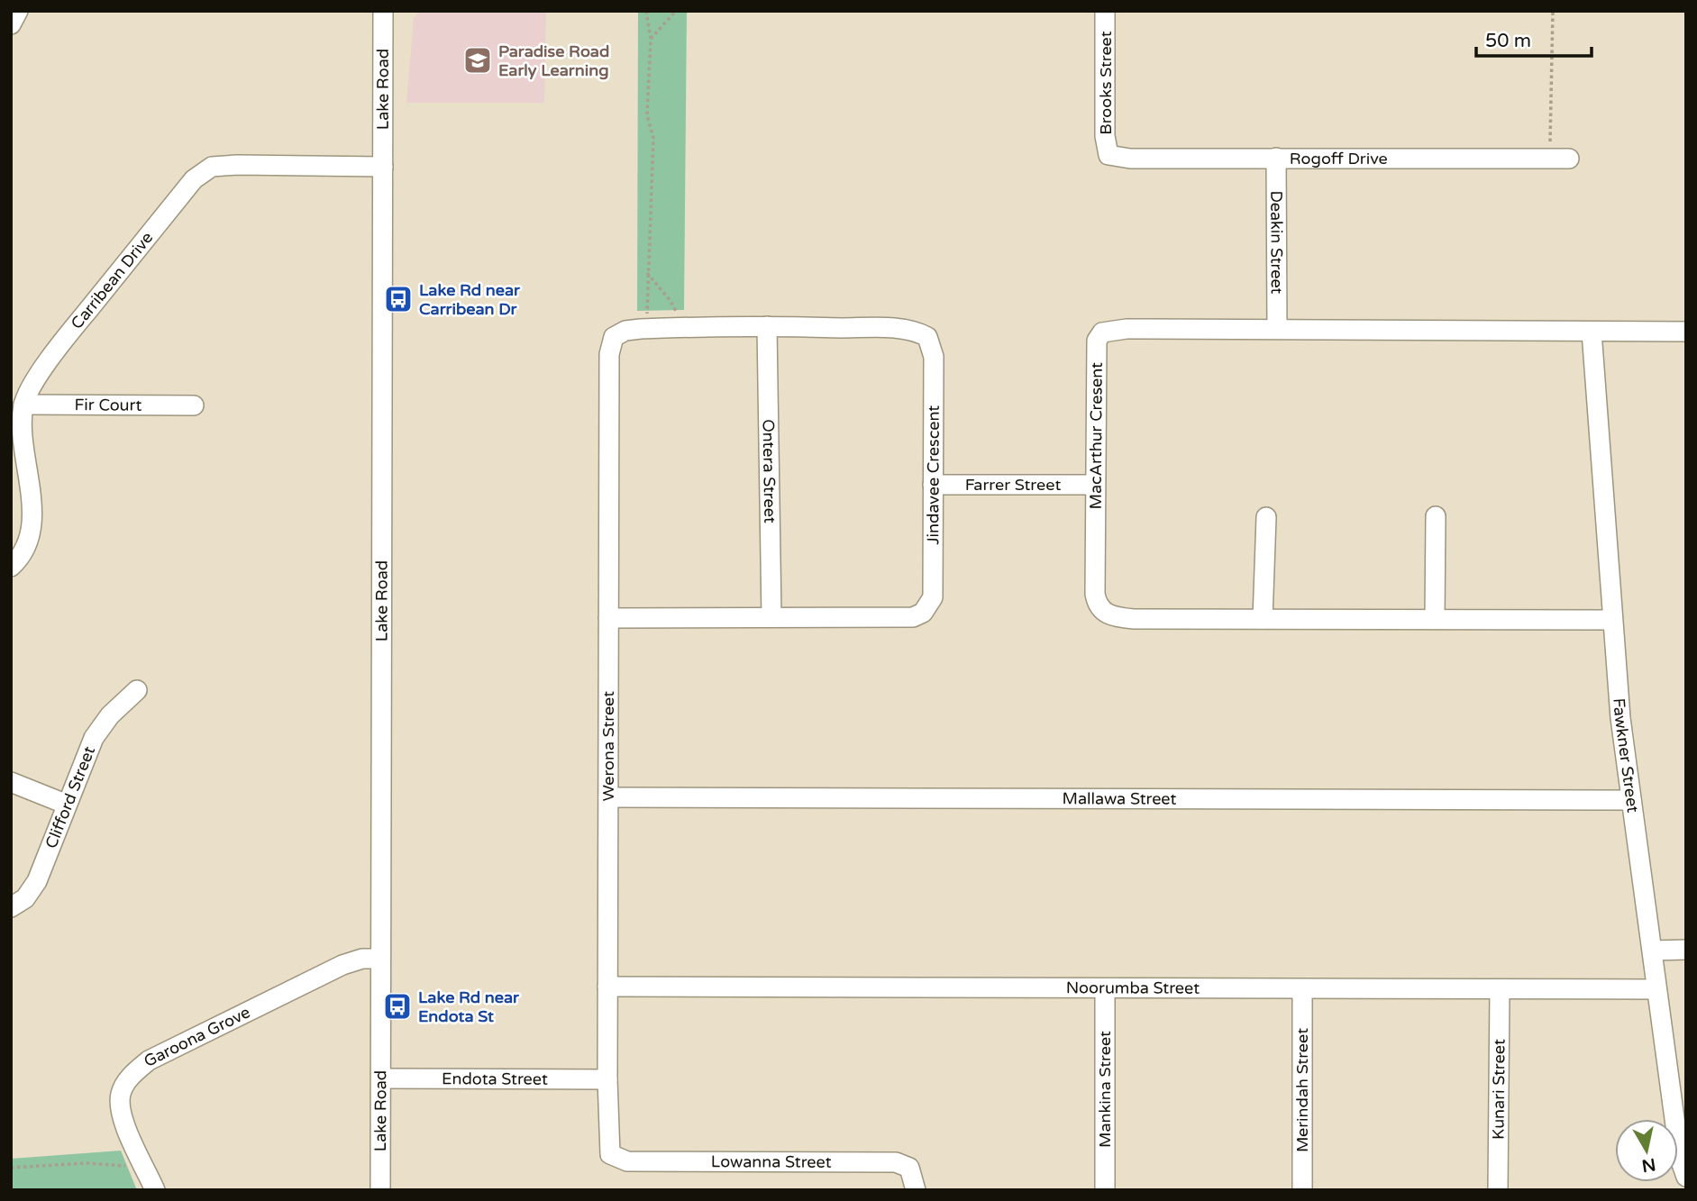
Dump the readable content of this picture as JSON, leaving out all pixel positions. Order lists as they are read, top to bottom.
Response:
{
  "streets": {
    "street": [
      "Brooks Street",
      "Lake Road",
      "Rogoff Drive",
      "Deakin Street",
      "Carribean Drive",
      "Fir Court",
      "MacArthur Cresent",
      "Ontera Street",
      "Jindavee Crescent",
      "Farrer Street",
      "Werona Street",
      "Fawkner Street",
      "Clifford Street",
      "Mallawa Street",
      "Noorumba Street",
      "Garoona Grove",
      "Endota Street",
      "Mankina Street",
      "Merindah Street",
      "Kunari Street",
      "Lowanna Street"
    ]
  },
  "crossings": [
    ["Brooks Street", "Rogoff Drive"],
    ["Lake Road", "Carribean Drive"],
    ["Lake Road", "Garoona Grove"],
    ["Lake Road", "Endota Street"],
    ["Rogoff Drive", "Deakin Street"],
    ["Deakin Street", "MacArthur Cresent"],
    ["Carribean Drive", "Fir Court"],
    ["MacArthur Cresent", "Farrer Street"],
    ["MacArthur Cresent", "Fawkner Street"],
    ["Ontera Street", "Jindavee Crescent"],
    ["Jindavee Crescent", "Farrer Street"],
    ["Jindavee Crescent", "Werona Street"],
    ["Werona Street", "Mallawa Street"],
    ["Werona Street", "Noorumba Street"],
    ["Werona Street", "Endota Street"],
    ["Werona Street", "Lowanna Street"],
    ["Fawkner Street", "Mallawa Street"],
    ["Fawkner Street", "Noorumba Street"],
    ["Noorumba Street", "Mankina Street"],
    ["Noorumba Street", "Merindah Street"],
    ["Noorumba Street", "Kunari Street"]
  ],
  "places": {
    "school or university": ["Paradise Road Early Learning"],
    "bus stop": ["Lake Rd near Carribean Dr", "Lake Rd near Endota St"]
  },
  "scale_bar": "50 m",
  "north": "bottom"
}
